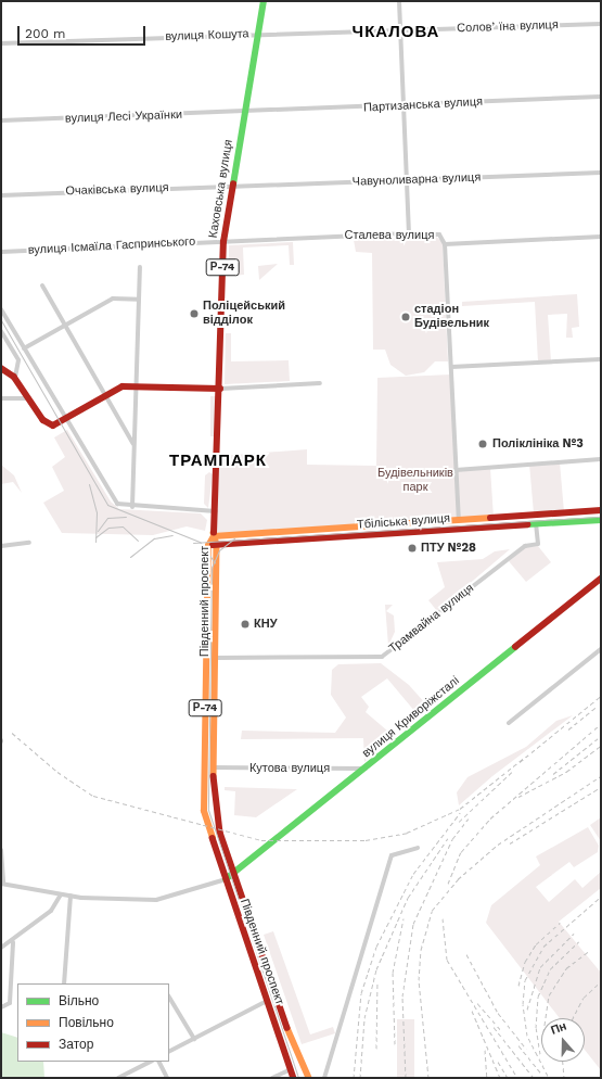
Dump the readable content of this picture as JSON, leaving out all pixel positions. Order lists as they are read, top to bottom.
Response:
{
  "streets": {
    "main road": [
      "Каховська вулиця",
      "Р-74",
      "Тбіліська вулиця",
      "Південний проспект",
      "вулиця Криворіжсталі"
    ],
    "street": [
      "Соловʼїна вулиця",
      "вулиця Кошута",
      "Партизанська вулиця",
      "вулиця Лесі Українки",
      "Чавуноливарна вулиця",
      "Очаківська вулиця",
      "Сталева вулиця",
      "вулиця Ісмаїла Гаспринського",
      "Трамвайна вулиця",
      "Кутова вулиця"
    ]
  },
  "crossings": [
    ["Соловʼїна вулиця", "вулиця Кошута"],
    ["Соловʼїна вулиця", "Каховська вулиця"],
    ["вулиця Кошута", "Каховська вулиця"],
    ["Партизанська вулиця", "вулиця Лесі Українки"],
    ["Партизанська вулиця", "Каховська вулиця"],
    ["вулиця Лесі Українки", "Каховська вулиця"],
    ["Чавуноливарна вулиця", "Каховська вулиця"],
    ["Чавуноливарна вулиця", "Очаківська вулиця"],
    ["Каховська вулиця", "Очаківська вулиця"],
    ["Каховська вулиця", "Сталева вулиця"],
    ["Каховська вулиця", "вулиця Ісмаїла Гаспринського"],
    ["Каховська вулиця", "Тбіліська вулиця"],
    ["Каховська вулиця", "Південний проспект"],
    ["Сталева вулиця", "вулиця Ісмаїла Гаспринського"],
    ["Тбіліська вулиця", "Південний проспект"],
    ["Тбіліська вулиця", "Трамвайна вулиця"],
    ["Південний проспект", "Трамвайна вулиця"],
    ["Південний проспект", "вулиця Криворіжсталі"],
    ["Південний проспект", "Кутова вулиця"],
    ["вулиця Криворіжсталі", "Кутова вулиця"]
  ],
  "districts": ["ЧКАЛОВА", "ТРАМПАРК"],
  "parks": ["Будівельників парк"],
  "places": [
    "Поліцейський відділок",
    "стадіон Будівельник",
    "Поліклініка №3",
    "ПТУ №28",
    "КНУ"
  ],
  "legend": ["Вільно", "Повільно", "Затор"],
  "scale_bar": "200 m",
  "north": "top"
}
